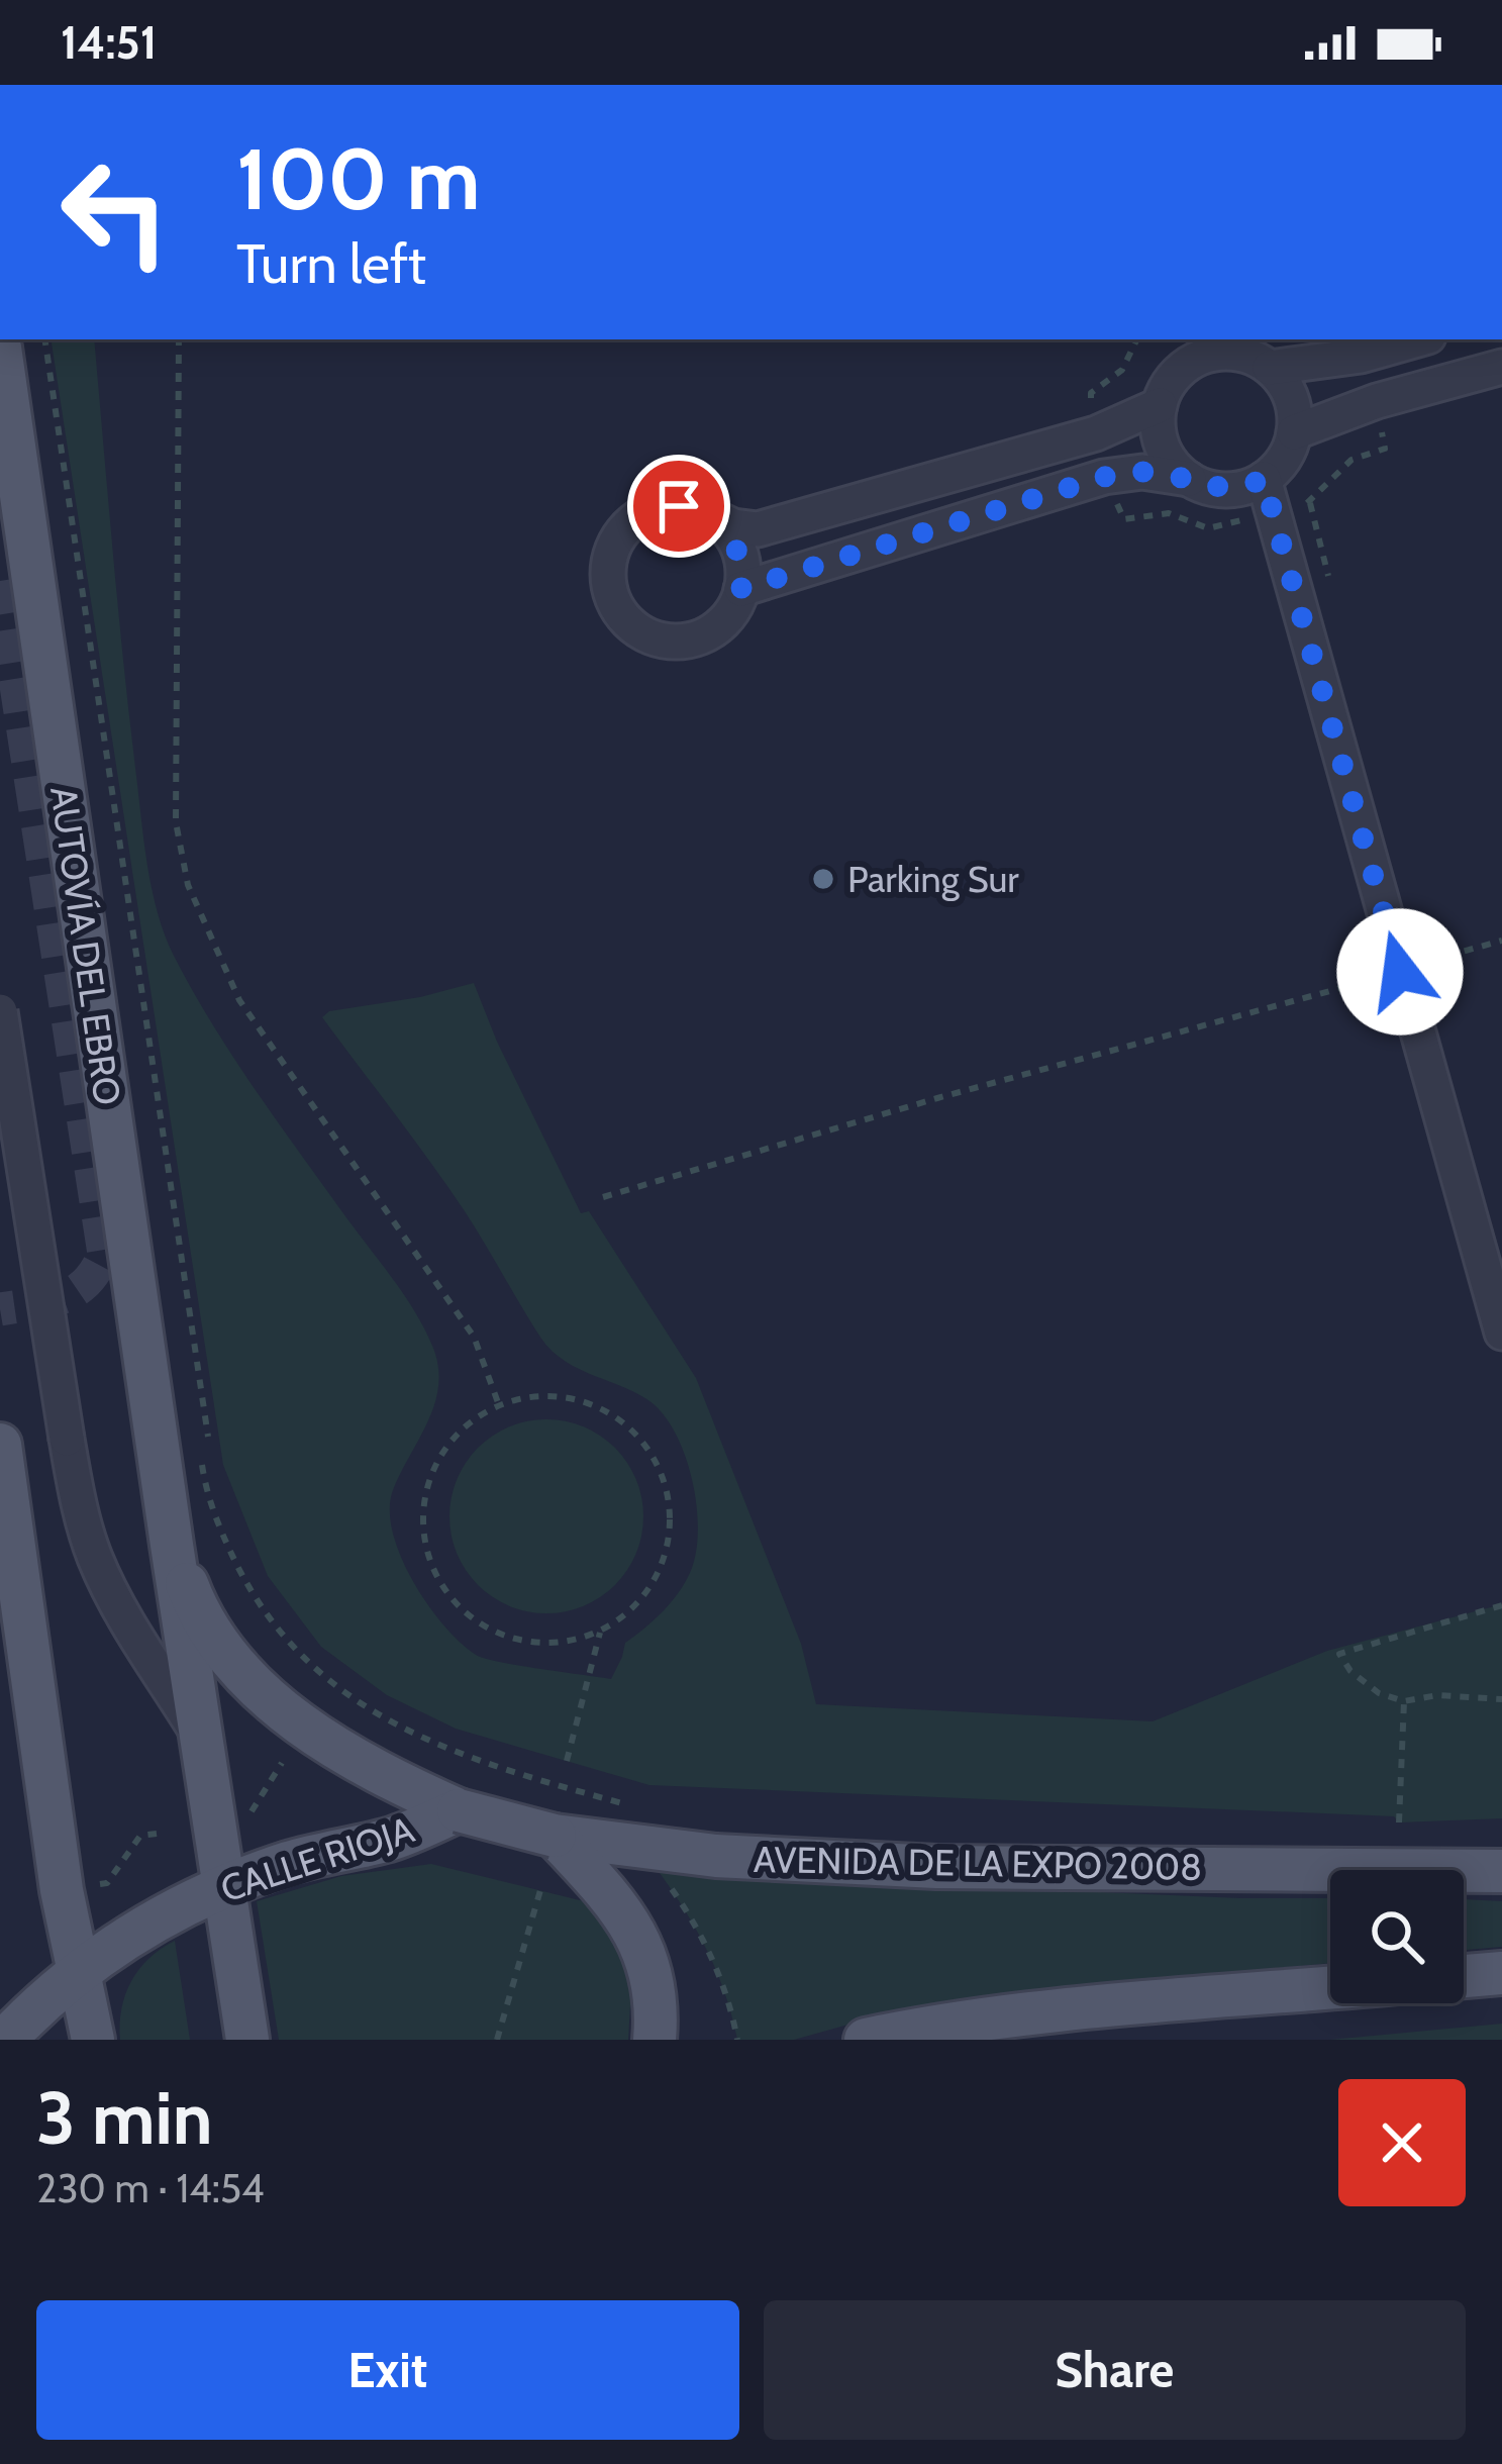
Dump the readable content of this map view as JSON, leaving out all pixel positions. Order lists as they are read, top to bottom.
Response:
{
  "streets": {
    "main road": ["AUTOVÍA DEL EBRO", "CALLE RIOJA", "AVENIDA DE LA EXPO 2008"]
  },
  "crossings": [
    ["AUTOVÍA DEL EBRO", "CALLE RIOJA"],
    ["AUTOVÍA DEL EBRO", "AVENIDA DE LA EXPO 2008"],
    ["CALLE RIOJA", "AVENIDA DE LA EXPO 2008"]
  ],
  "places": ["Parking Sur"],
  "page": {
    "status": "14:51",
    "turn": ["100 m", "Turn left"],
    "heading": ["3 min", "230 m · 14:54"],
    "buttons": ["Exit", "Share"]
  }
}
